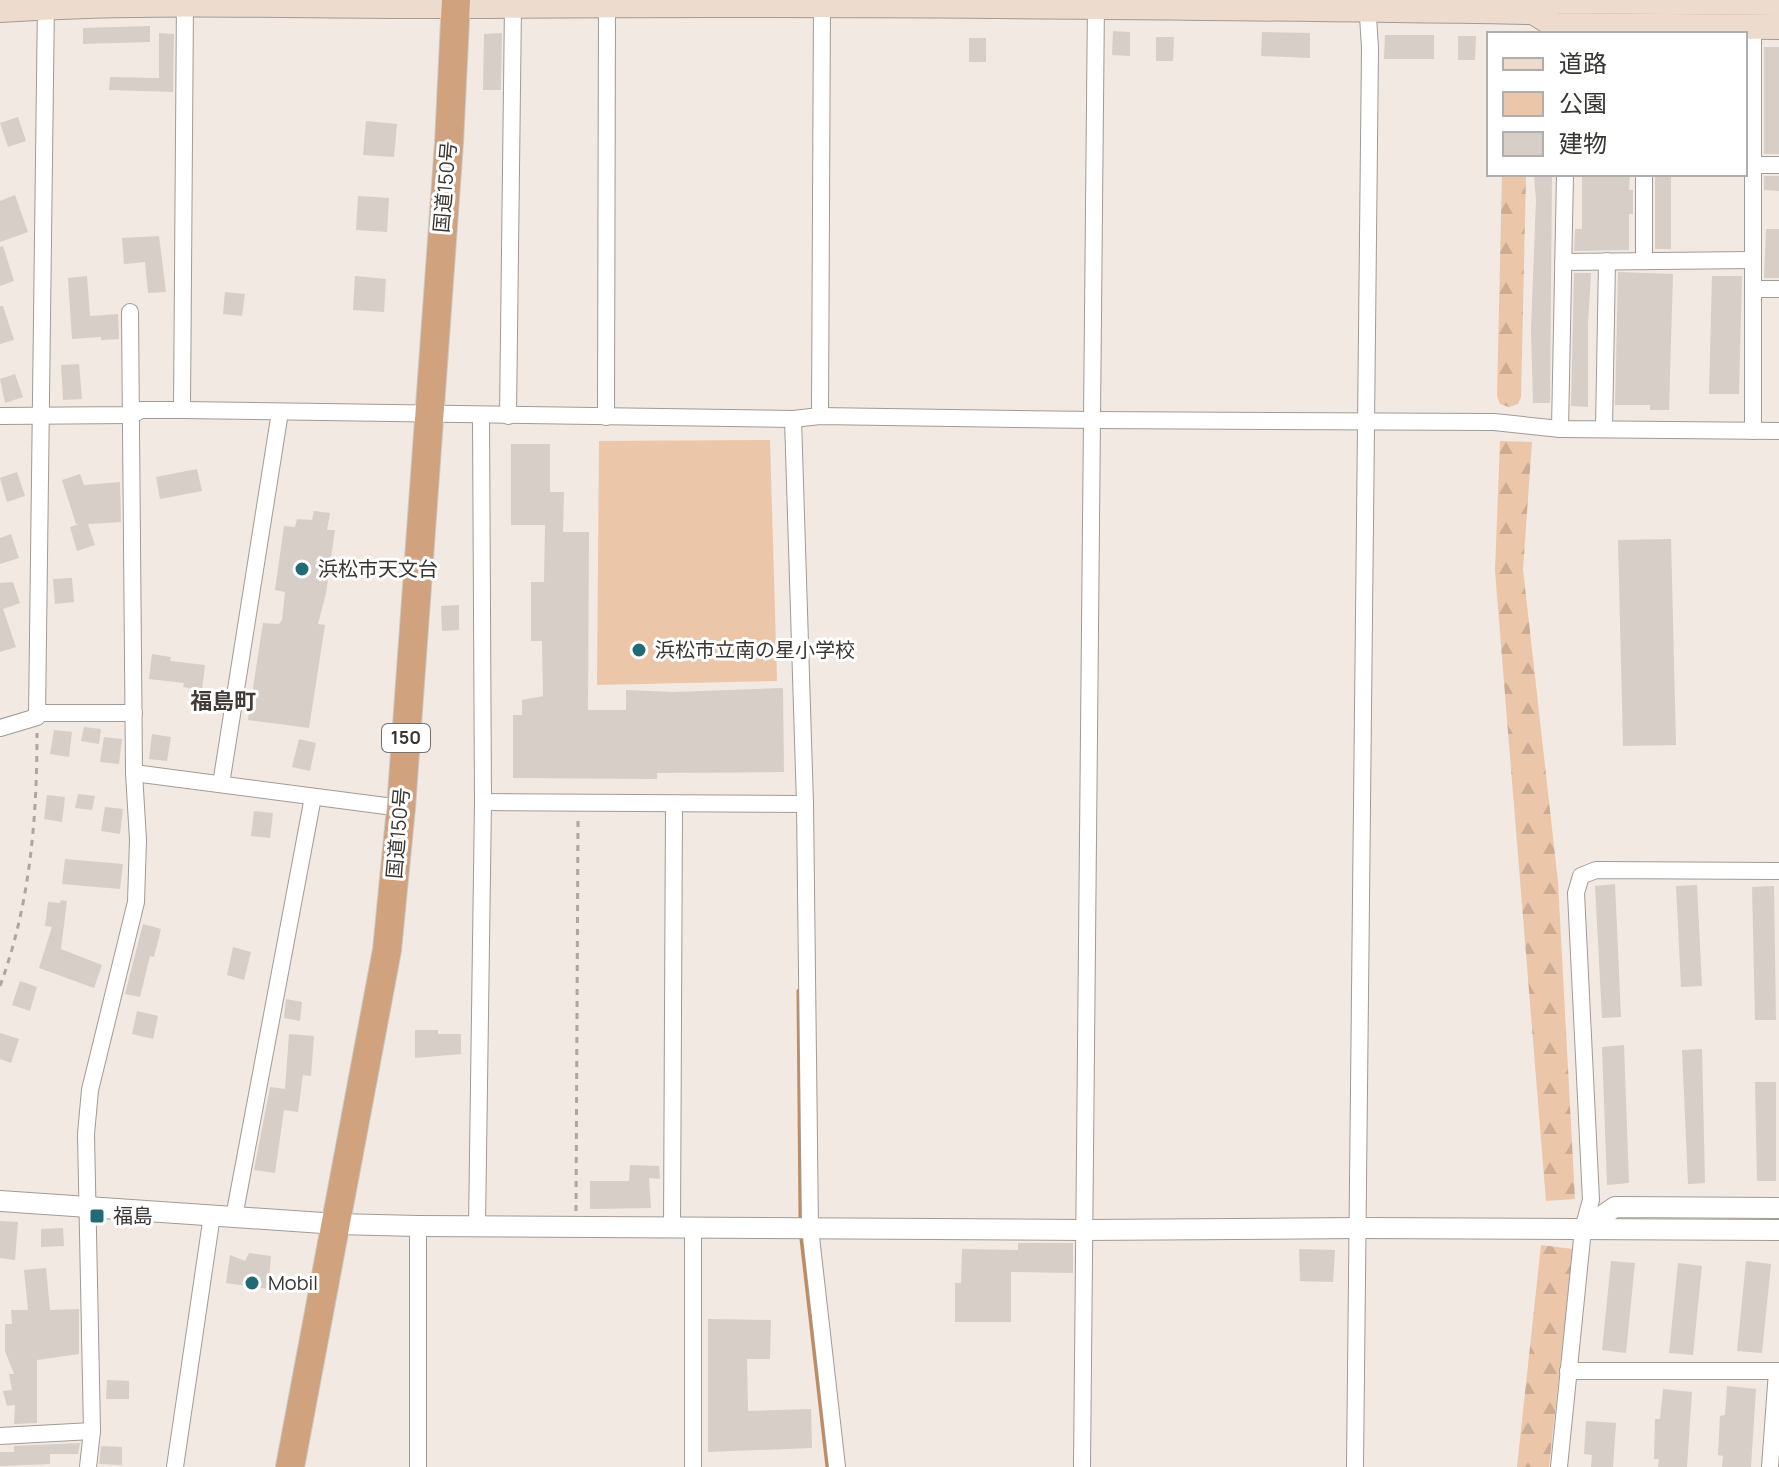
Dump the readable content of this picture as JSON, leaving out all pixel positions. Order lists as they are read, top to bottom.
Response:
{
  "streets": {
    "highway": ["国道150号", "150"]
  },
  "districts": ["福島町"],
  "places": {
    "other": ["浜松市天文台", "浜松市立南の星小学校", "Mobil"],
    "transit": ["福島"]
  },
  "legend": ["道路", "公園", "建物"]
}
